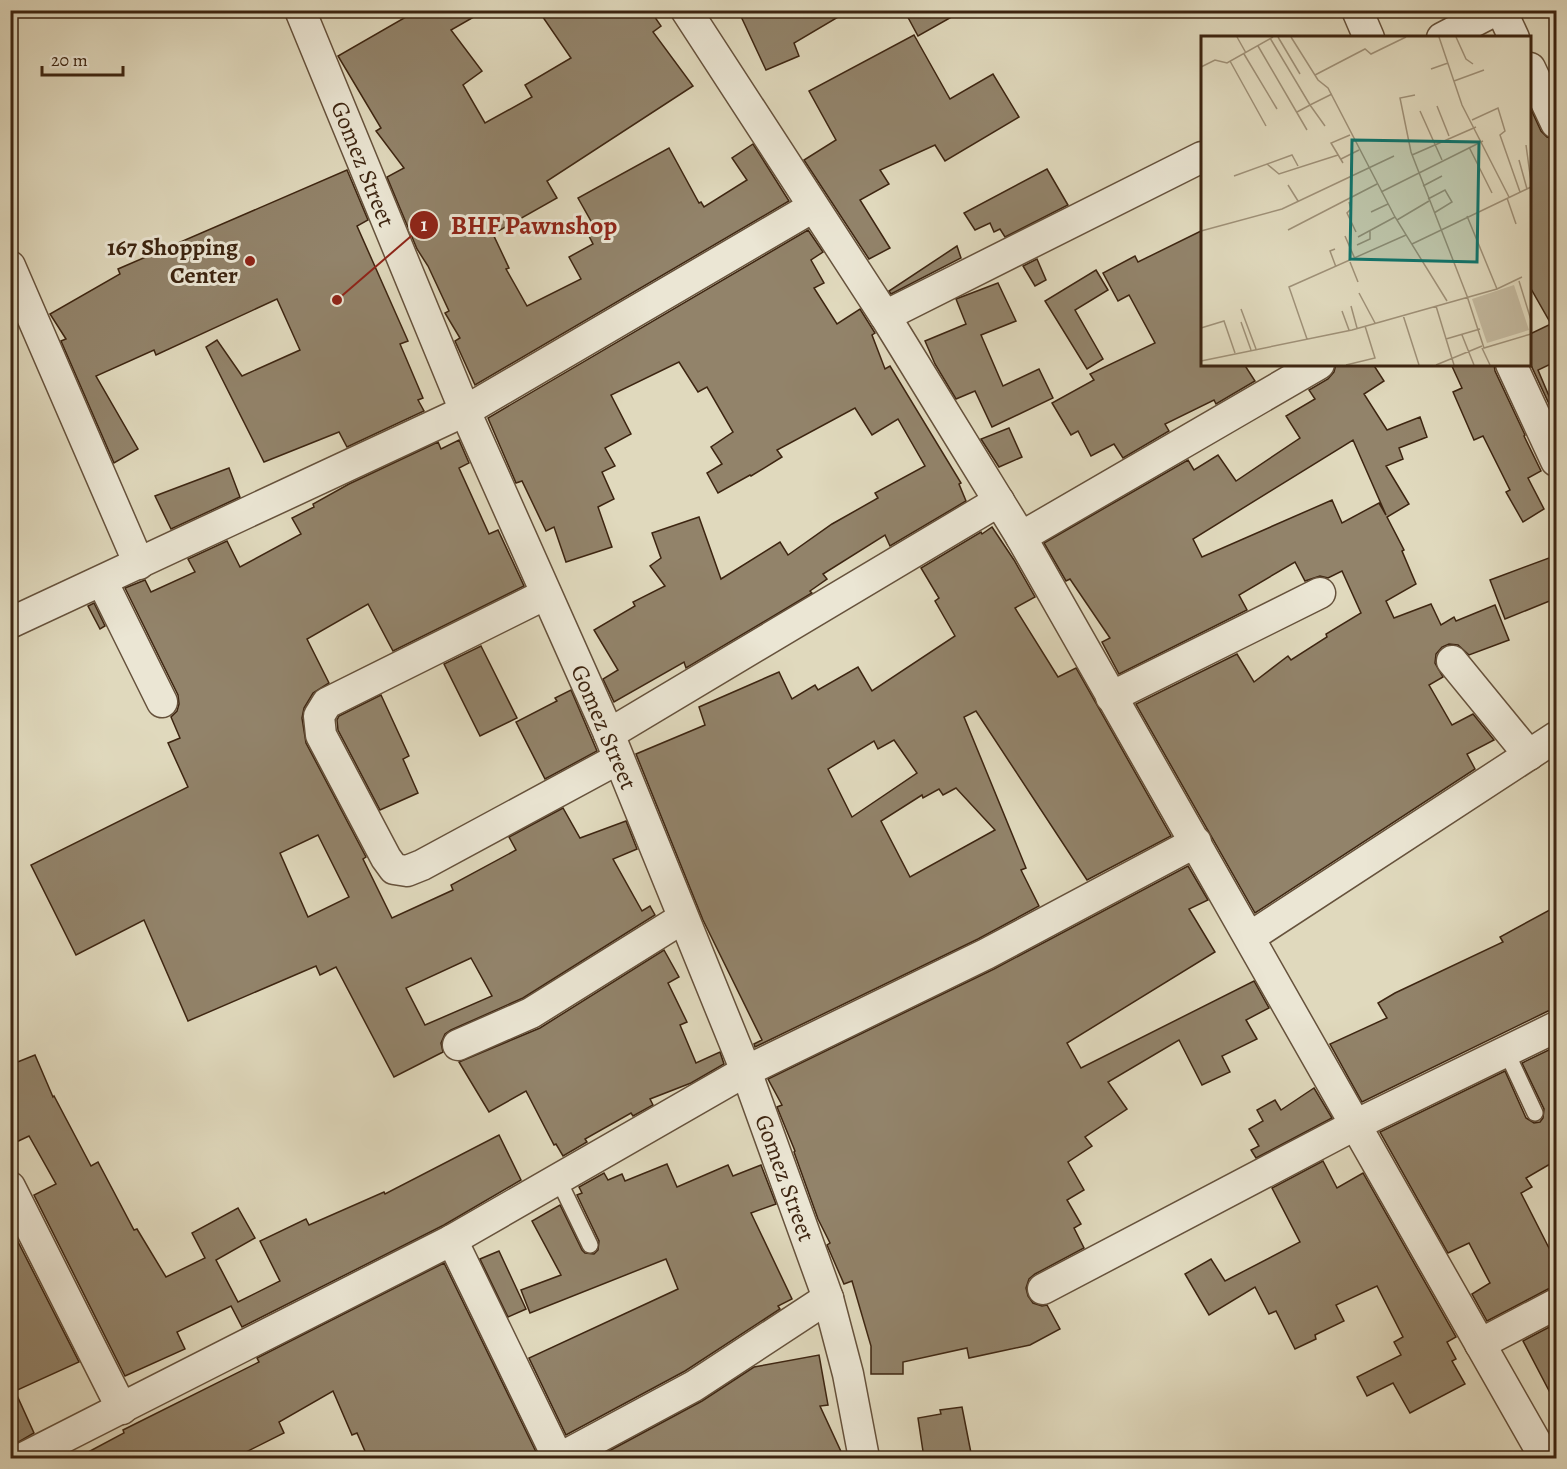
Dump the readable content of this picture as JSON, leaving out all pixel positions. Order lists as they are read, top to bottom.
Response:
{
  "streets": {
    "street": ["Gomez Street"]
  },
  "places": ["167 Shopping Center", "BHF Pawnshop"],
  "scale_bar": "20 m"
}
